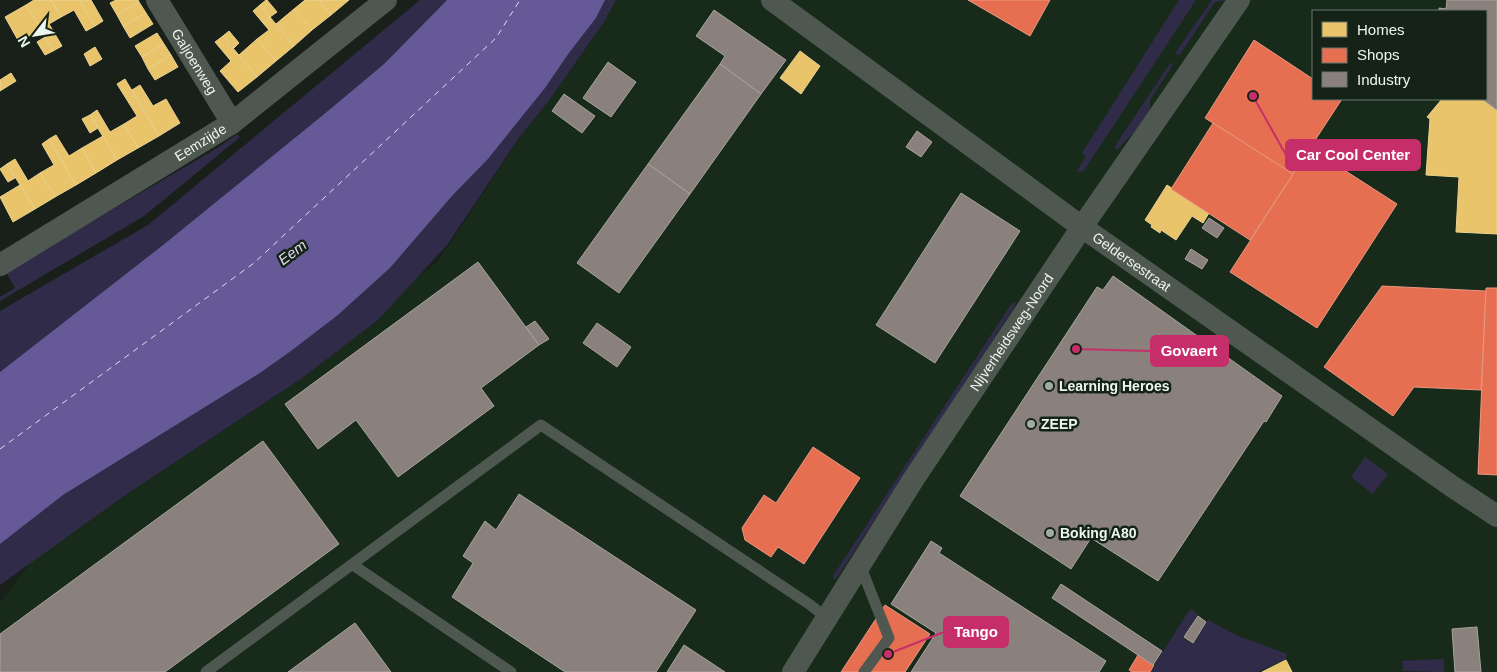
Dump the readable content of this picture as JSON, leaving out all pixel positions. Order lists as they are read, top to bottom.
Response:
{
  "streets": {
    "street": [
      "Galjoenweg",
      "Eemzijde",
      "Geldersestraat",
      "Nijverheidsweg-Noord"
    ]
  },
  "crossings": [
    ["Galjoenweg", "Eemzijde"],
    ["Geldersestraat", "Nijverheidsweg-Noord"]
  ],
  "water": ["Eem"],
  "places": [
    "Car Cool Center",
    "Govaert",
    "Learning Heroes",
    "ZEEP",
    "Boking A80",
    "Tango"
  ],
  "legend": ["Homes", "Shops", "Industry"],
  "north": "bottom left"
}
